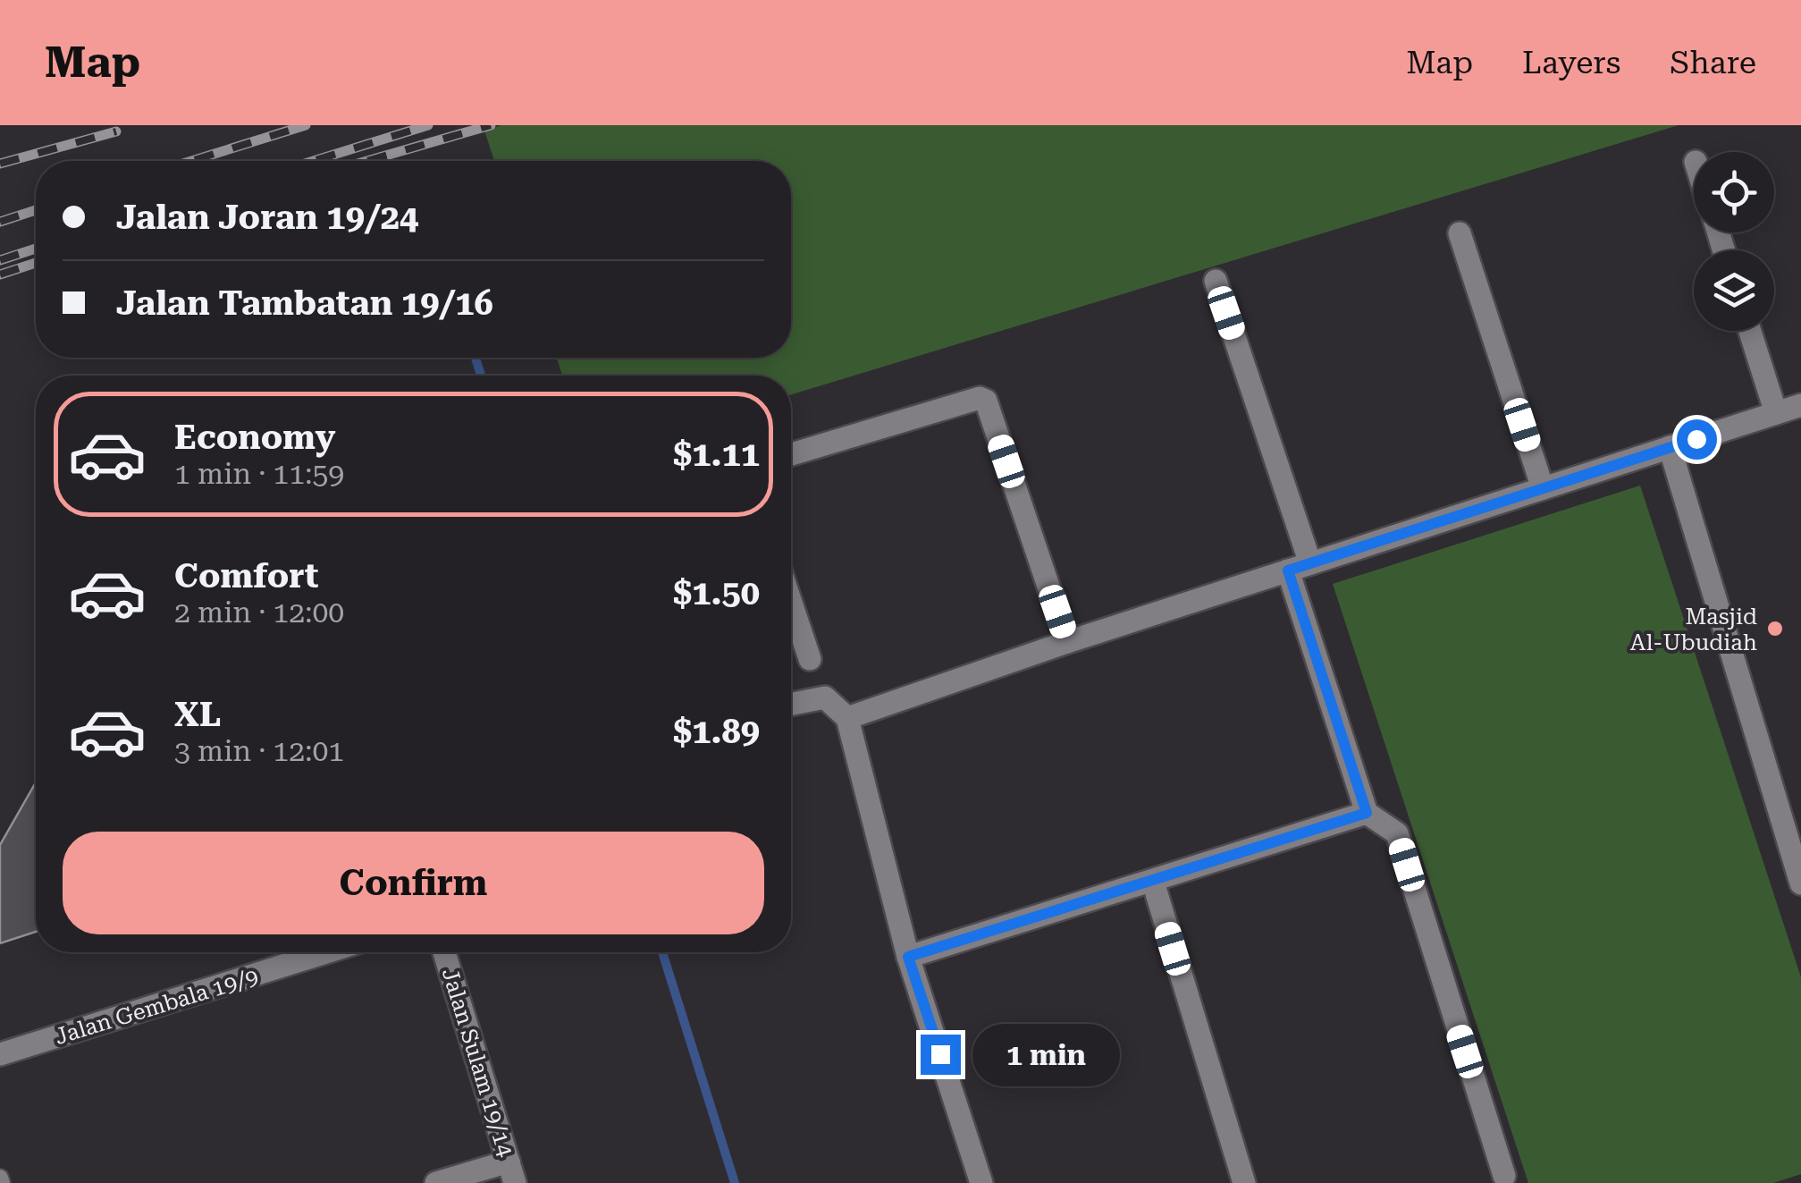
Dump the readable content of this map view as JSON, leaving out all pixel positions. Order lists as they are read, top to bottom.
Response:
{
  "streets": {
    "street": ["Jalan Gembala 19/9", "Jalan Sulam 19/14"]
  },
  "places": ["Masjid Al-Ubudiah"],
  "page": {
    "header": "Map",
    "nav": ["Map", "Layers", "Share"],
    "banner": ["Jalan Joran 19/24", "Jalan Tambatan 19/16"],
    "list": [
      {
        "name": "Economy",
        "note": "1 min · 11:59",
        "value": "$1.11"
      },
      {
        "name": "Comfort",
        "note": "2 min · 12:00",
        "value": "$1.50"
      },
      {
        "name": "XL",
        "note": "3 min · 12:01",
        "value": "$1.89"
      }
    ],
    "buttons": "Confirm",
    "bubble": "1 min"
  }
}
